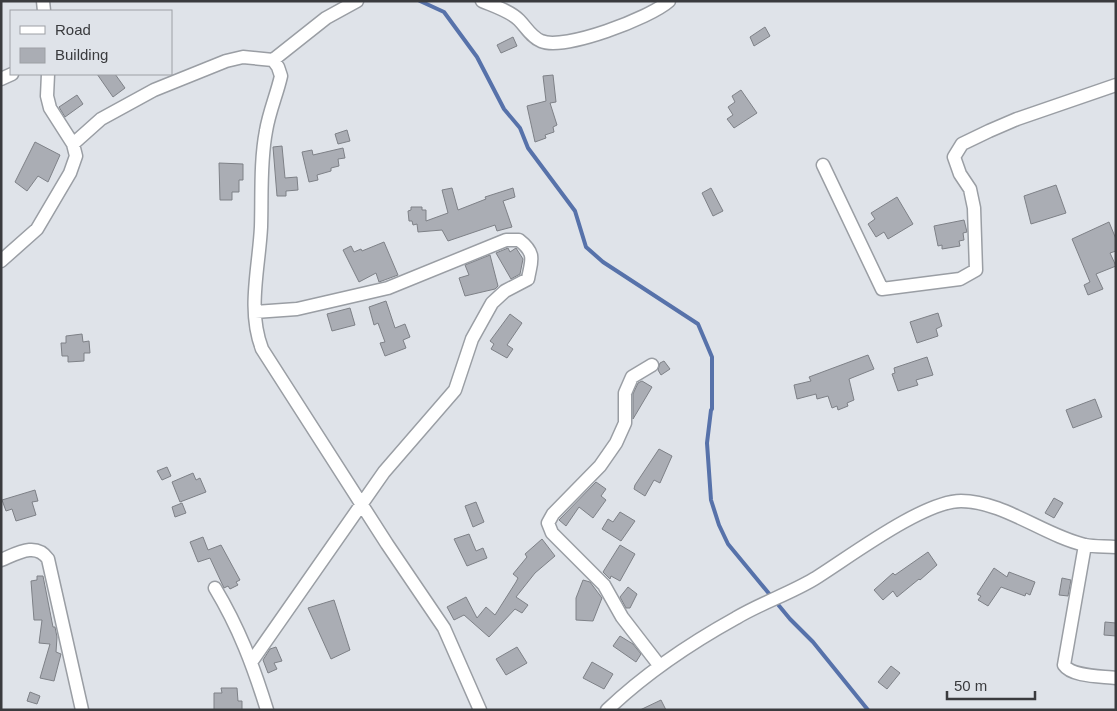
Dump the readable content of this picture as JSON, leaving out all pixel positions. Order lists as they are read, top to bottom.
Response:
{
  "legend": ["Road", "Building"],
  "scale_bar": "50 m"
}
